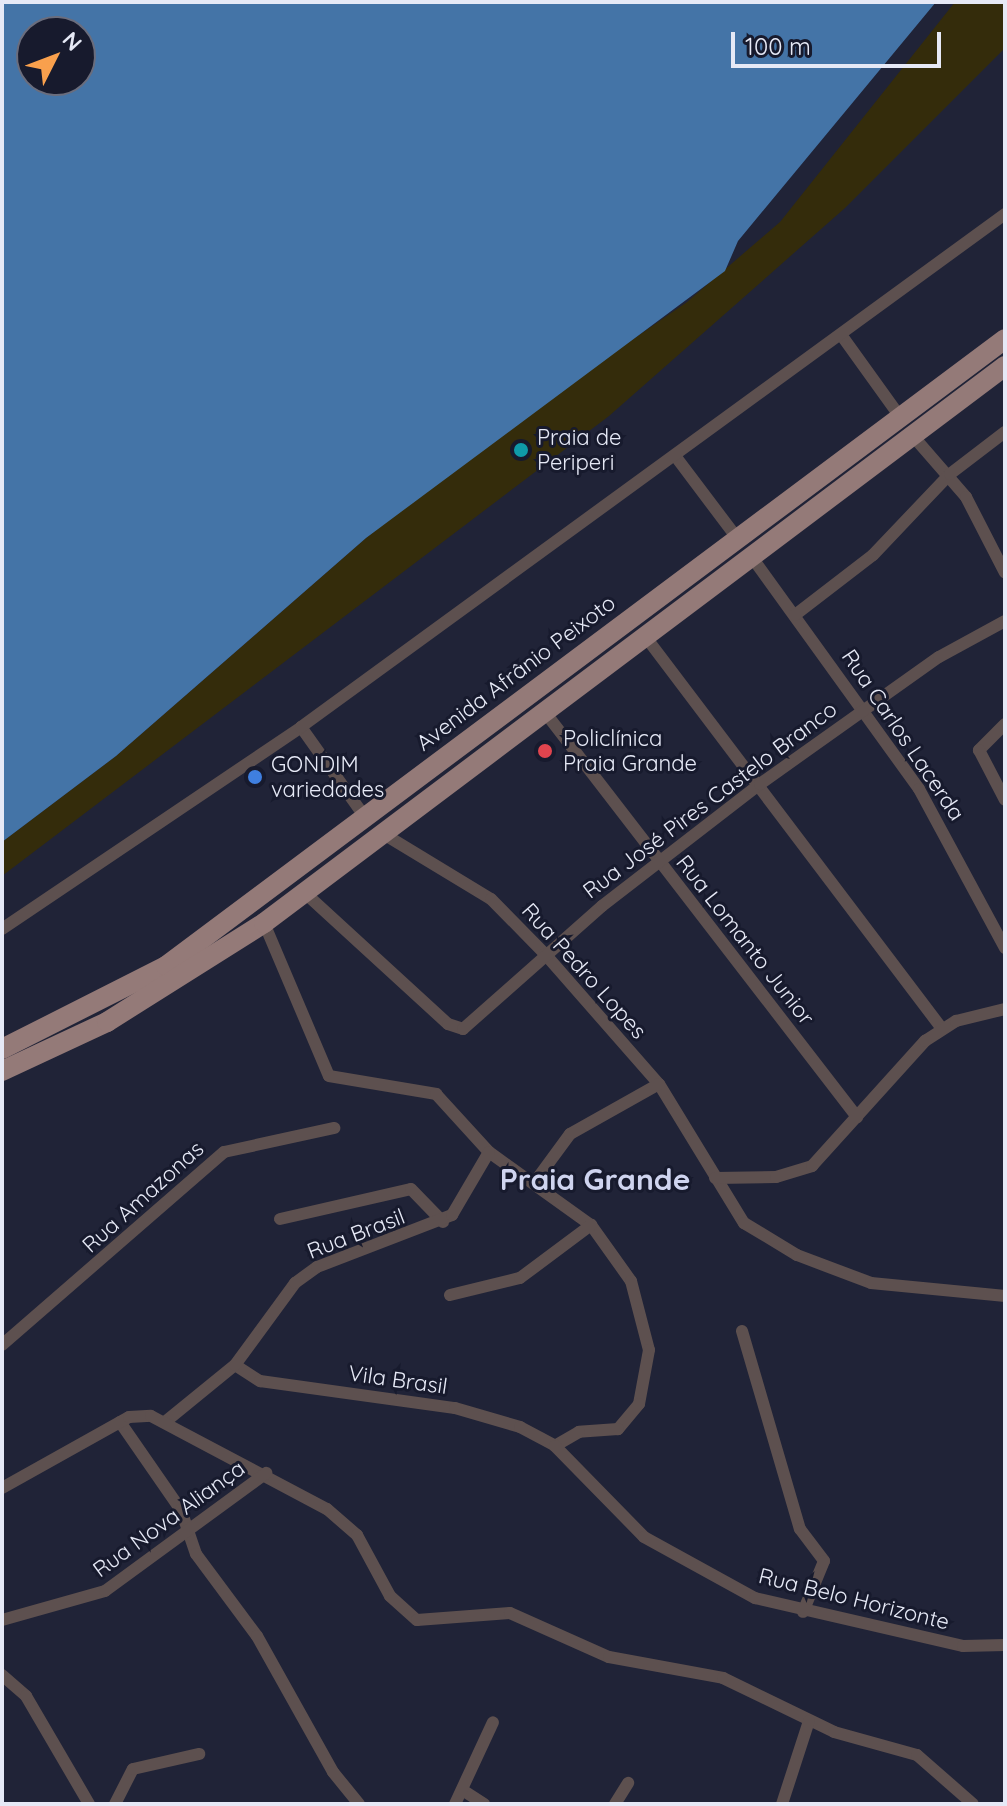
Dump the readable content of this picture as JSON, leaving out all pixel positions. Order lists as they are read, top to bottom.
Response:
{
  "streets": {
    "main road": ["Avenida Afrânio Peixoto"],
    "street": [
      "Rua Carlos Lacerda",
      "Rua José Pires Castelo Branco",
      "Rua Lomanto Junior",
      "Rua Pedro Lopes",
      "Rua Amazonas",
      "Rua Brasil",
      "Vila Brasil",
      "Rua Nova Aliança",
      "Rua Belo Horizonte"
    ]
  },
  "crossings": [
    ["Rua Carlos Lacerda", "Rua José Pires Castelo Branco"],
    ["Rua José Pires Castelo Branco", "Rua Lomanto Junior"],
    ["Rua José Pires Castelo Branco", "Rua Pedro Lopes"],
    ["Rua Brasil", "Vila Brasil"],
    ["Rua Brasil", "Rua Nova Aliança"],
    ["Vila Brasil", "Rua Belo Horizonte"]
  ],
  "districts": ["Praia Grande"],
  "places": ["Praia de Periperi", "Policlínica Praia Grande", "GONDIM variedades"],
  "scale_bar": "100 m",
  "north": "top right"
}
